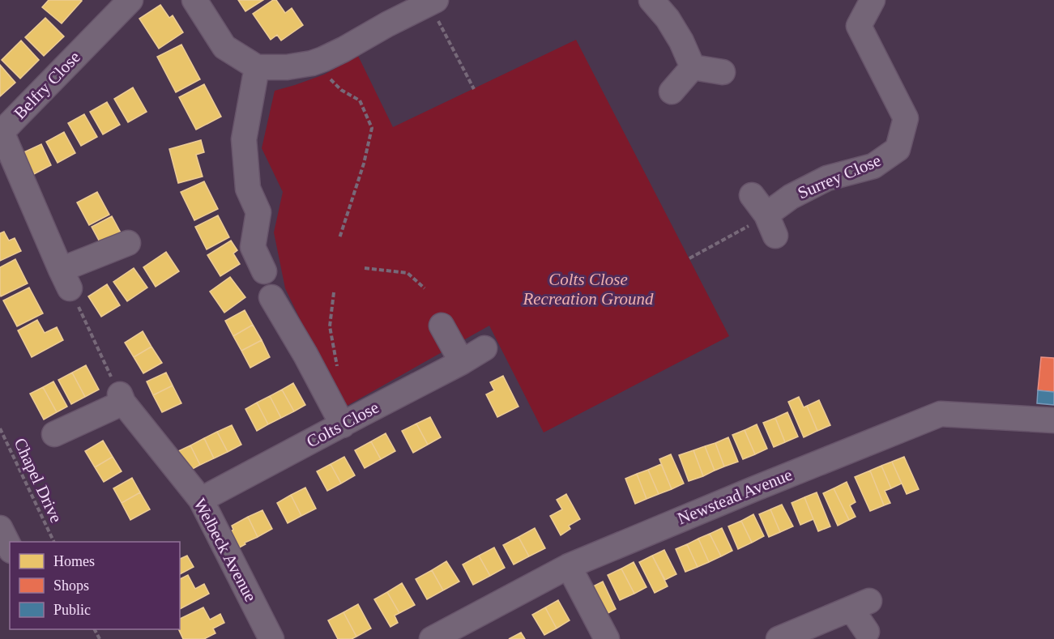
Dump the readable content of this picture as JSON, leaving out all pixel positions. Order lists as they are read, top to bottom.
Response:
{
  "streets": {
    "street": [
      "Belfry Close",
      "Surrey Close",
      "Colts Close",
      "Newstead Avenue",
      "Welbeck Avenue"
    ],
    "path": ["Chapel Drive"]
  },
  "crossings": [
    ["Colts Close", "Welbeck Avenue"]
  ],
  "parks": ["Colts Close Recreation Ground"],
  "legend": ["Homes", "Shops", "Public"]
}
